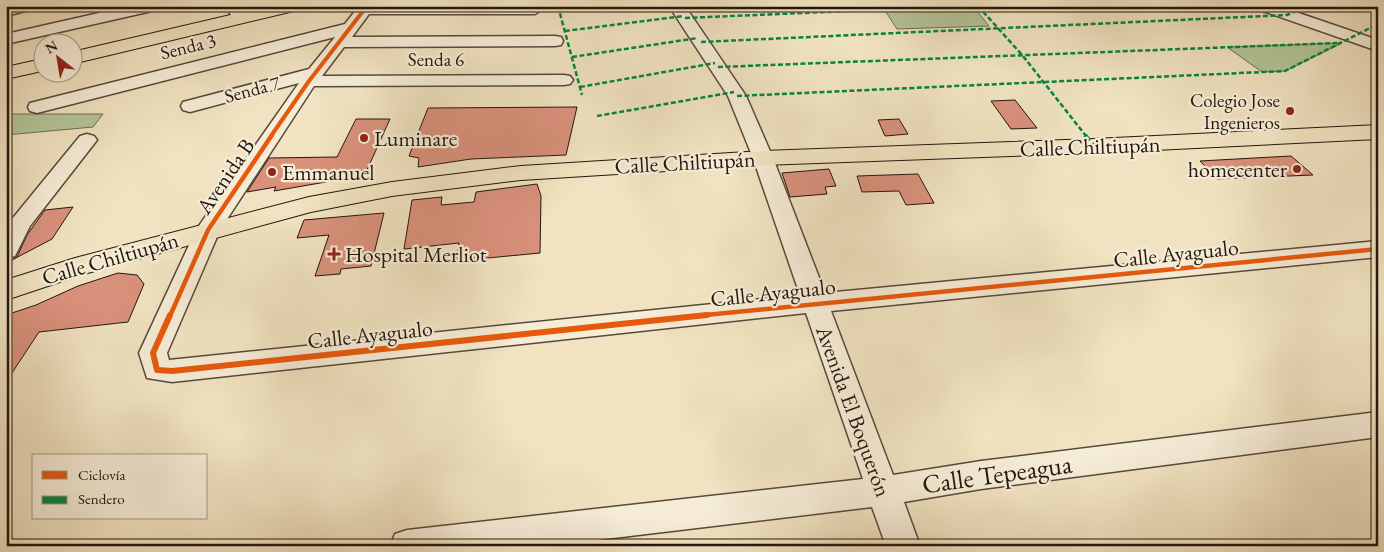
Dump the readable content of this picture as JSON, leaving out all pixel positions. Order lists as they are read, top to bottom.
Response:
{
  "streets": {
    "main road": ["Calle Chiltiupán"],
    "street": [
      "Senda 3",
      "Senda 6",
      "Senda 7",
      "Avenida B",
      "Calle Ayagualo",
      "Avenida El Boquerón",
      "Calle Tepeagua"
    ]
  },
  "crossings": [
    ["Senda 3", "Avenida B"],
    ["Senda 6", "Senda 7"],
    ["Senda 6", "Avenida B"],
    ["Senda 7", "Avenida B"],
    ["Calle Chiltiupán", "Avenida B"],
    ["Calle Chiltiupán", "Avenida El Boquerón"],
    ["Avenida B", "Calle Ayagualo"],
    ["Calle Ayagualo", "Avenida El Boquerón"],
    ["Avenida El Boquerón", "Calle Tepeagua"]
  ],
  "places": {
    "other": [
      "Colegio Jose Ingenieros",
      "Luminare",
      "homecenter",
      "Emmanuel"
    ],
    "health": ["Hospital Merliot"]
  },
  "legend": ["Ciclovía", "Sendero"],
  "north": "top left"
}
